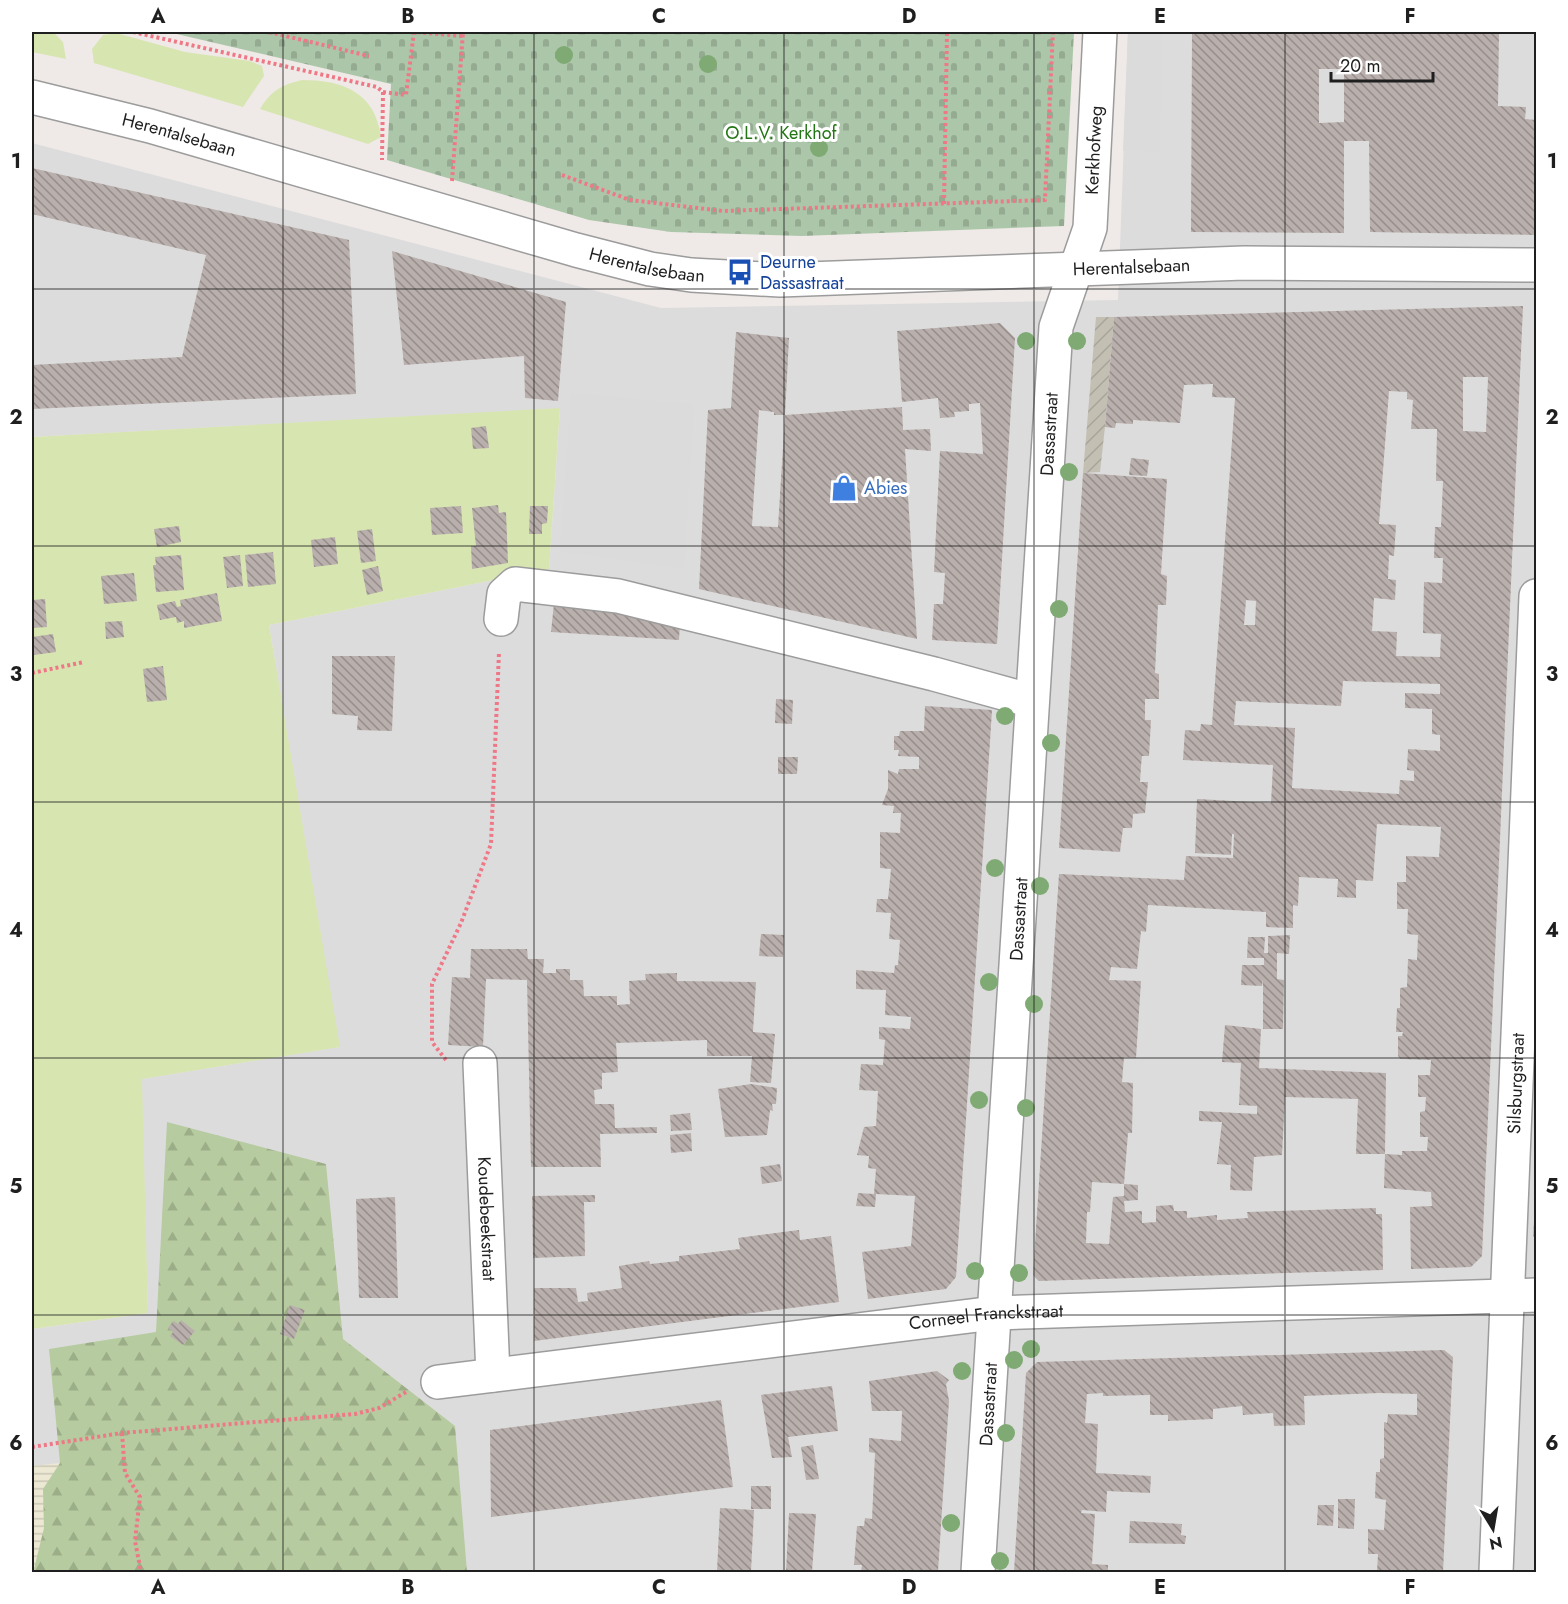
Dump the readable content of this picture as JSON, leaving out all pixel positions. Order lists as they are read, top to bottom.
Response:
{
  "streets": {
    "street": [
      "Herentalsebaan",
      "Kerkhofweg",
      "Dassastraat",
      "Silsburgstraat",
      "Koudebeekstraat",
      "Corneel Franckstraat"
    ]
  },
  "crossings": [
    ["Herentalsebaan", "Kerkhofweg"],
    ["Herentalsebaan", "Dassastraat"],
    ["Kerkhofweg", "Dassastraat"],
    ["Dassastraat", "Corneel Franckstraat"],
    ["Silsburgstraat", "Corneel Franckstraat"],
    ["Koudebeekstraat", "Corneel Franckstraat"]
  ],
  "parks": ["O.L.V. Kerkhof"],
  "places": {
    "bus stop": ["Deurne Dassastraat"],
    "shop": ["Abies"]
  },
  "scale_bar": "20 m",
  "north": "bottom",
  "grid": {
    "columns": [
      "A",
      "B",
      "C",
      "D",
      "E",
      "F"
    ],
    "rows": [
      "1",
      "2",
      "3",
      "4",
      "5",
      "6"
    ]
  }
}
